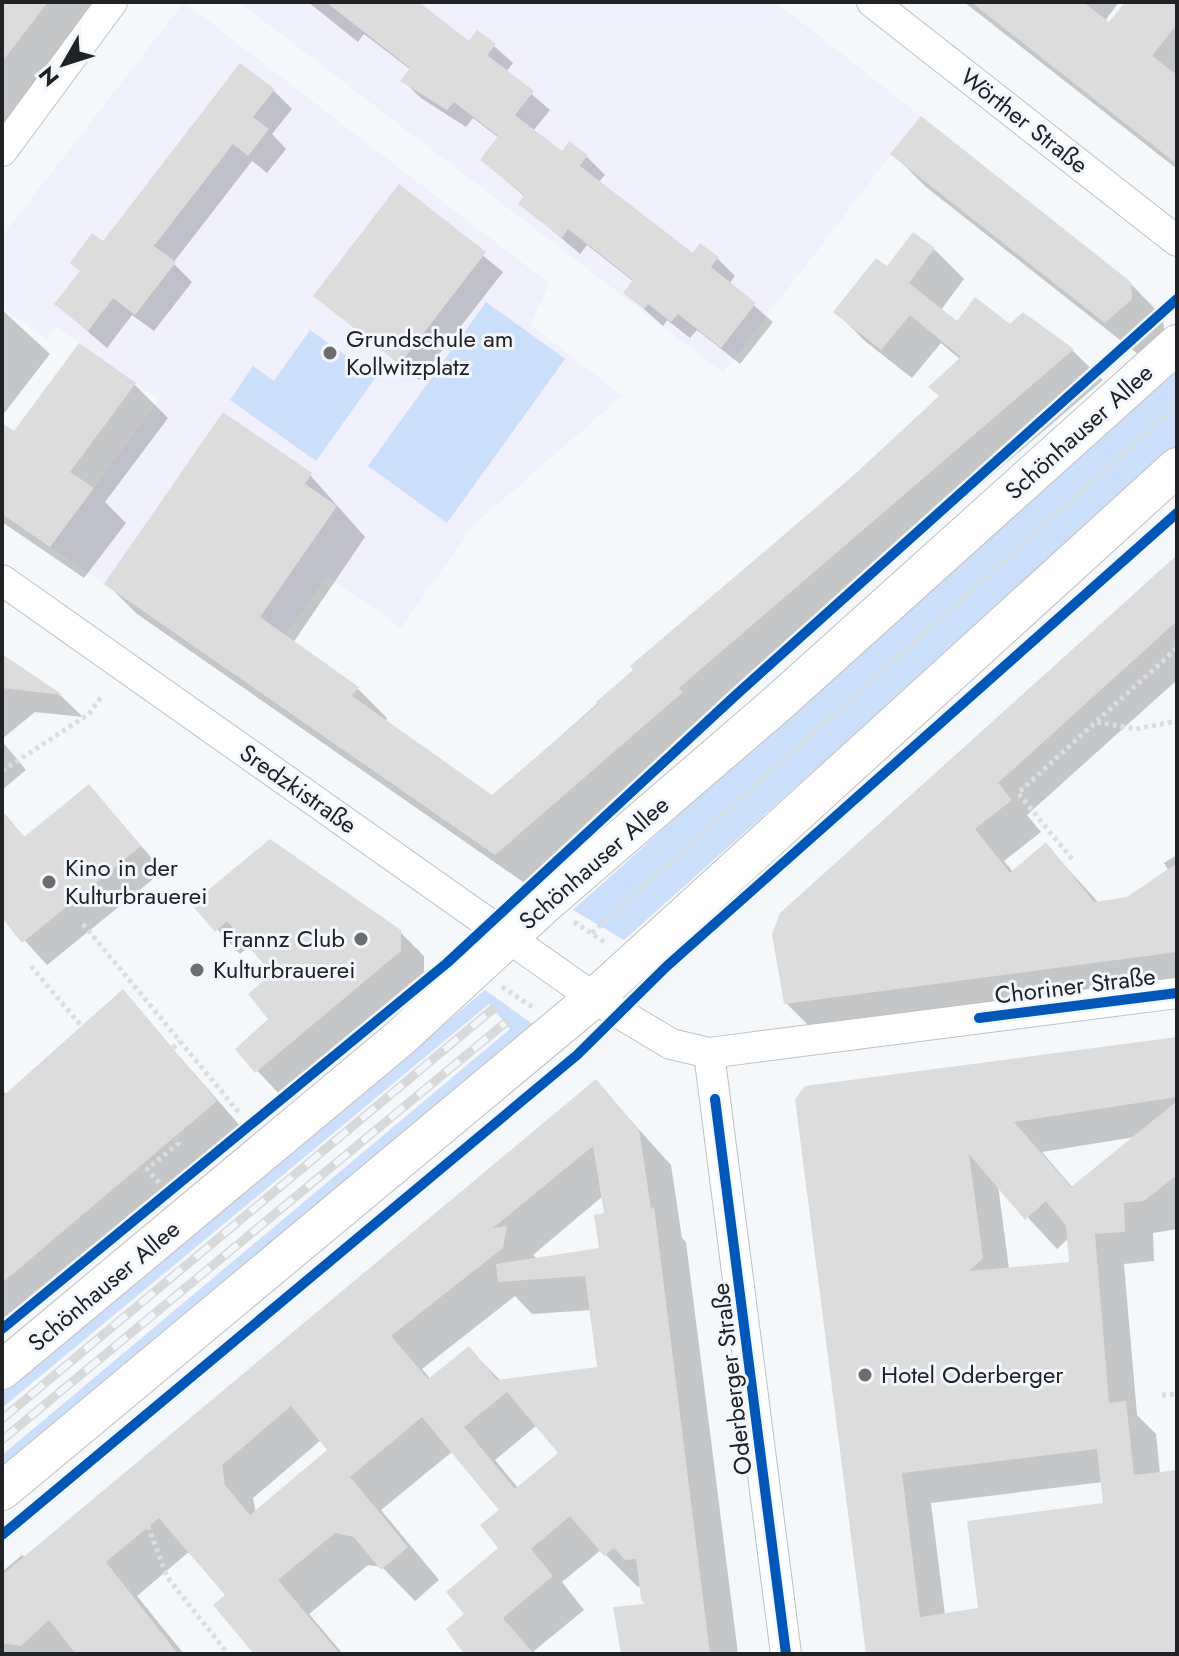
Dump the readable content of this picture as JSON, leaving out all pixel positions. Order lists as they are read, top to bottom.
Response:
{
  "streets": {
    "main road": ["Schönhauser Allee"],
    "street": [
      "Wörther Straße",
      "Sredzkistraße",
      "Choriner Straße",
      "Oderberger Straße"
    ]
  },
  "crossings": [
    ["Schönhauser Allee", "Sredzkistraße"],
    ["Sredzkistraße", "Choriner Straße"],
    ["Choriner Straße", "Oderberger Straße"]
  ],
  "places": [
    "Grundschule am Kollwitzplatz",
    "Kino in der Kulturbrauerei",
    "Frannz Club",
    "Kulturbrauerei",
    "Hotel Oderberger"
  ],
  "north": "bottom left"
}
